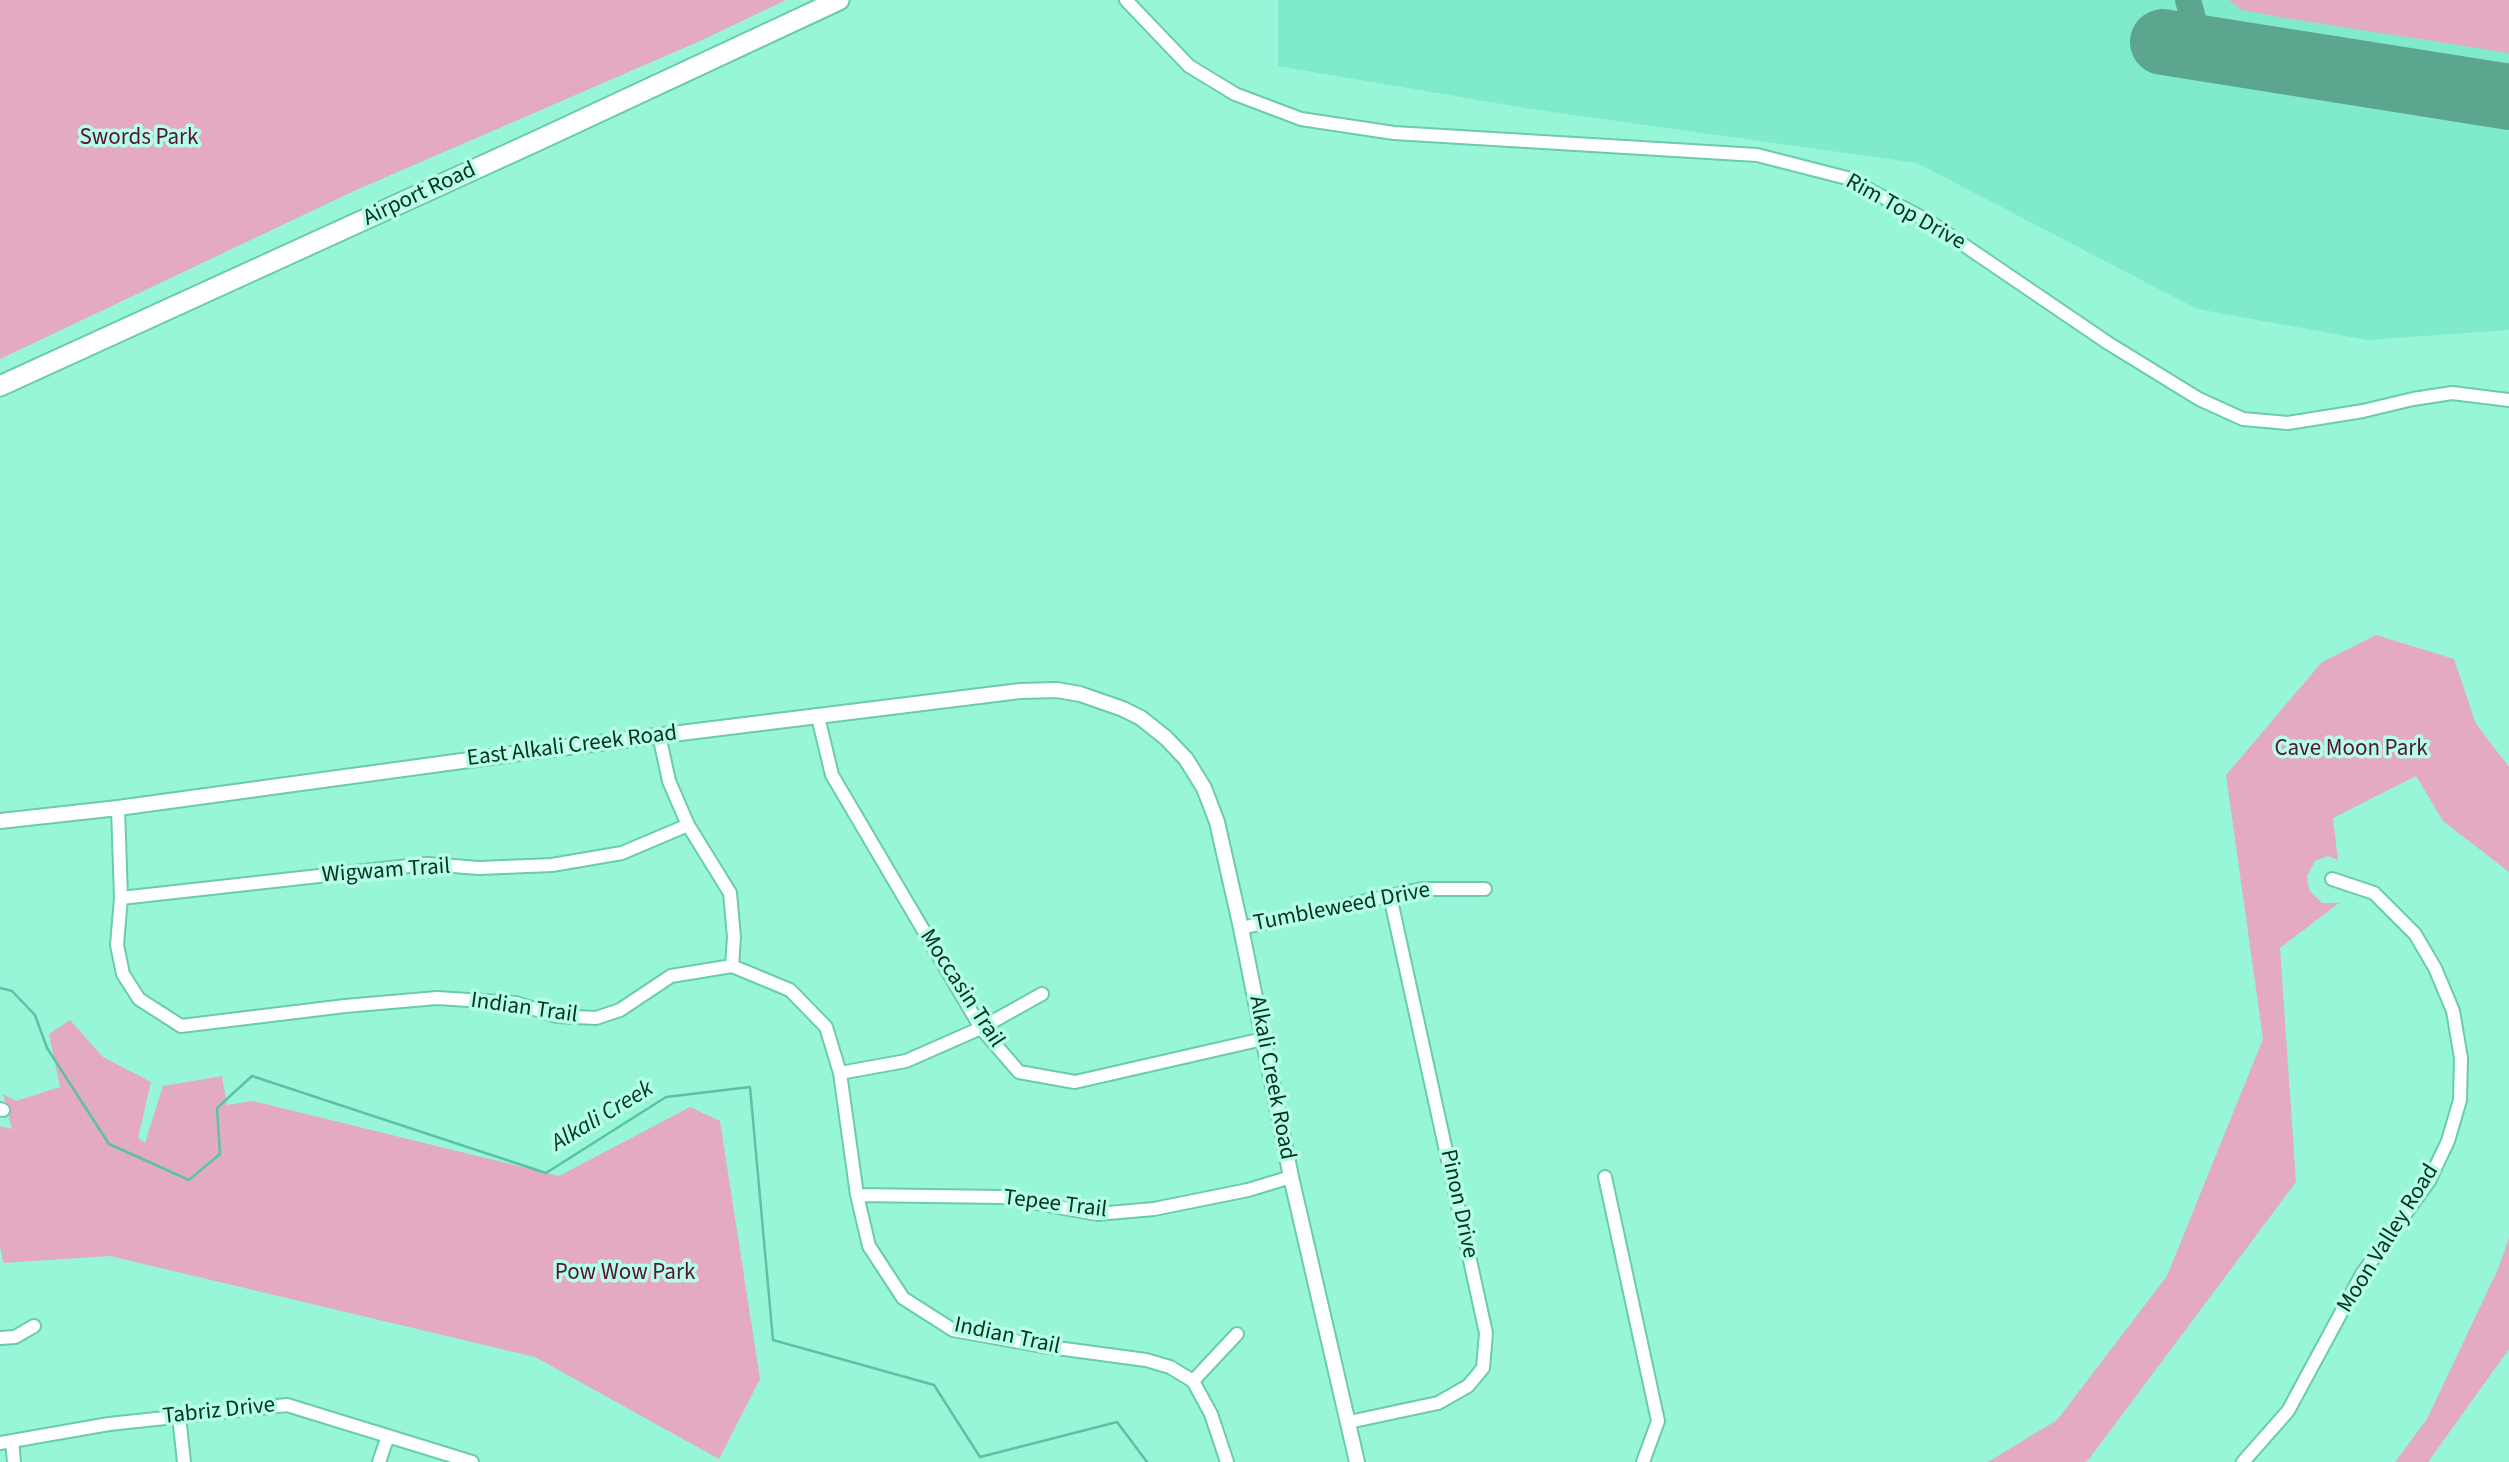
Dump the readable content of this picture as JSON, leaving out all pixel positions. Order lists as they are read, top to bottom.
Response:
{
  "streets": {
    "highway": ["Airport Road"],
    "street": [
      "Rim Top Drive",
      "East Alkali Creek Road",
      "Wigwam Trail",
      "Tumbleweed Drive",
      "Moccasin Trail",
      "Indian Trail",
      "Alkali Creek Road",
      "Pinon Drive",
      "Tepee Trail",
      "Moon Valley Road",
      "Tabriz Drive"
    ]
  },
  "crossings": [
    ["East Alkali Creek Road", "Moccasin Trail"],
    ["East Alkali Creek Road", "Indian Trail"],
    ["East Alkali Creek Road", "Alkali Creek Road"],
    ["Wigwam Trail", "Indian Trail"],
    ["Tumbleweed Drive", "Alkali Creek Road"],
    ["Tumbleweed Drive", "Pinon Drive"],
    ["Moccasin Trail", "Alkali Creek Road"],
    ["Indian Trail", "Tepee Trail"],
    ["Alkali Creek Road", "Pinon Drive"],
    ["Alkali Creek Road", "Tepee Trail"]
  ],
  "water": ["Alkali Creek"],
  "parks": ["Swords Park", "Cave Moon Park", "Pow Wow Park"]
}
